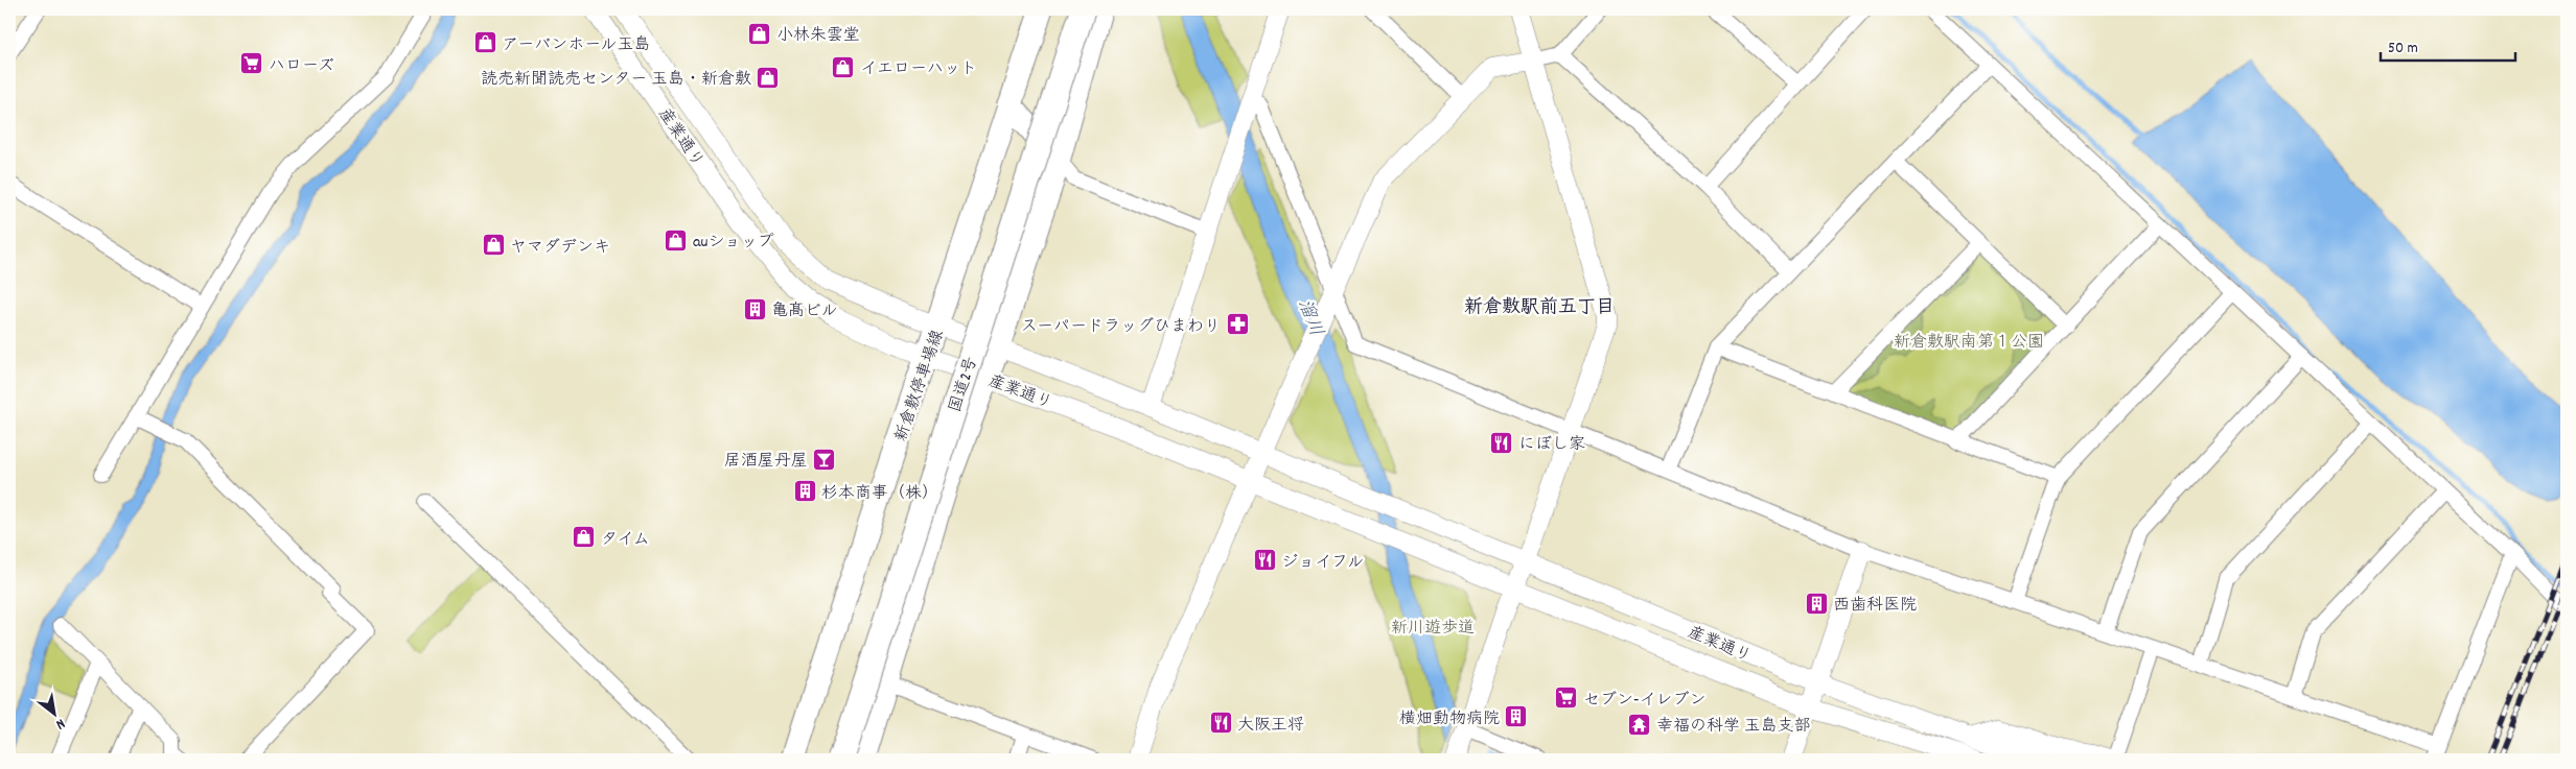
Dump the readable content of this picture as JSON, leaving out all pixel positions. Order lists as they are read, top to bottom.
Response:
{
  "streets": {
    "highway": ["国道2号"],
    "main road": ["新倉敷停車場線"],
    "street": ["産業通り"]
  },
  "crossings": [
    ["産業通り", "新倉敷停車場線"]
  ],
  "districts": ["新倉敷駅前五丁目"],
  "water": ["溜川"],
  "parks": ["新倉敷駅南第１公園", "新川遊歩道"],
  "places": {
    "shop": [
      "小林朱雲堂",
      "アーバンホール玉島",
      "イエローハット",
      "読売新聞読売センター 玉島・新倉敷",
      "auショップ",
      "ヤマダデンキ",
      "タイム"
    ],
    "supermarket": ["ハローズ", "セブン-イレブン"],
    "building": [
      "亀髙ビル",
      "杉本商事（株）",
      "西歯科医院",
      "横畑動物病院"
    ],
    "pharmacy": ["スーパードラッグひまわり"],
    "restaurant": ["にぼし家", "ジョイフル", "大阪王将"],
    "bar": ["居酒屋丹屋"],
    "temple": ["幸福の科学 玉島支部"]
  },
  "scale_bar": "50 m",
  "north": "bottom right"
}
